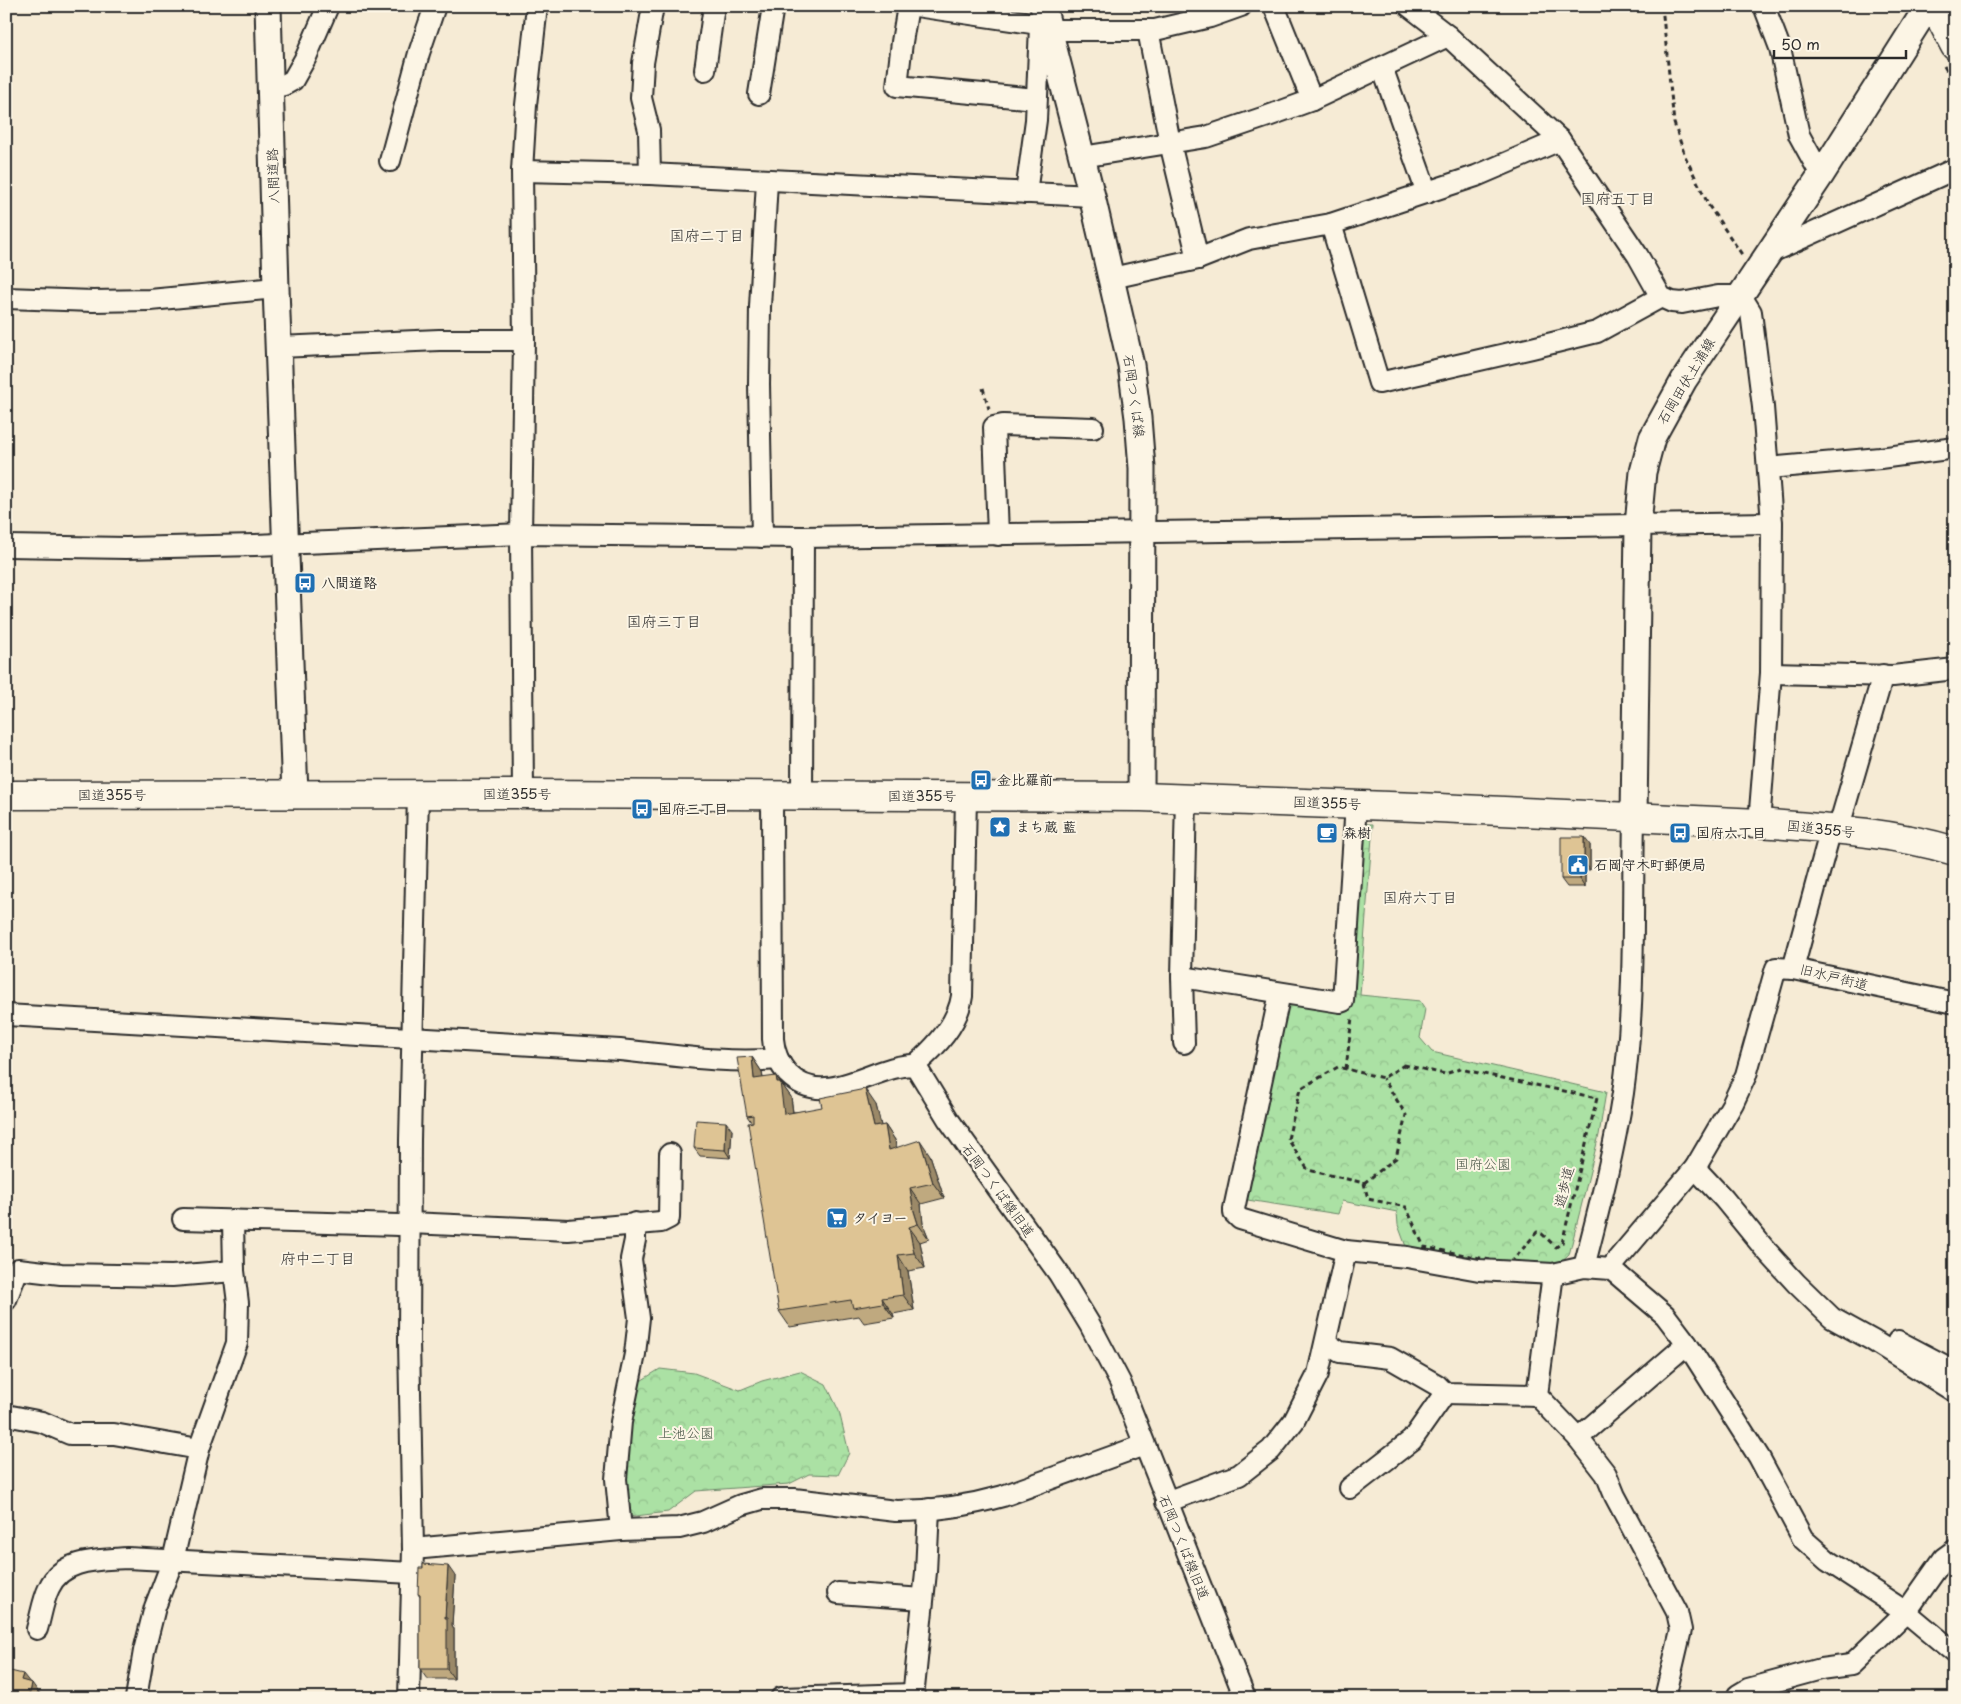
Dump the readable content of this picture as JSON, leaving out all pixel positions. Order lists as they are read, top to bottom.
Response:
{
  "streets": {
    "highway": ["国道355号"],
    "main road": ["八間道路", "石岡田伏土浦線", "石岡つくば線"],
    "street": ["旧水戸街道", "石岡つくば線旧道"],
    "path": ["遊歩道"]
  },
  "crossings": [
    ["八間道路", "国道355号"],
    ["石岡田伏土浦線", "国道355号"],
    ["石岡つくば線", "国道355号"],
    ["国道355号", "旧水戸街道"]
  ],
  "districts": [
    "国府五丁目",
    "国府二丁目",
    "国府三丁目",
    "国府六丁目",
    "府中二丁目"
  ],
  "parks": ["国府公園", "上池公園"],
  "places": {
    "bus stop": [
      "八間道路",
      "金比羅前",
      "国府三丁目",
      "国府六丁目"
    ],
    "place": ["まち蔵 藍"],
    "cafe": ["森樹"],
    "public building": ["石岡守木町郵便局"],
    "supermarket": ["タイヨー"]
  },
  "scale_bar": "50 m"
}
